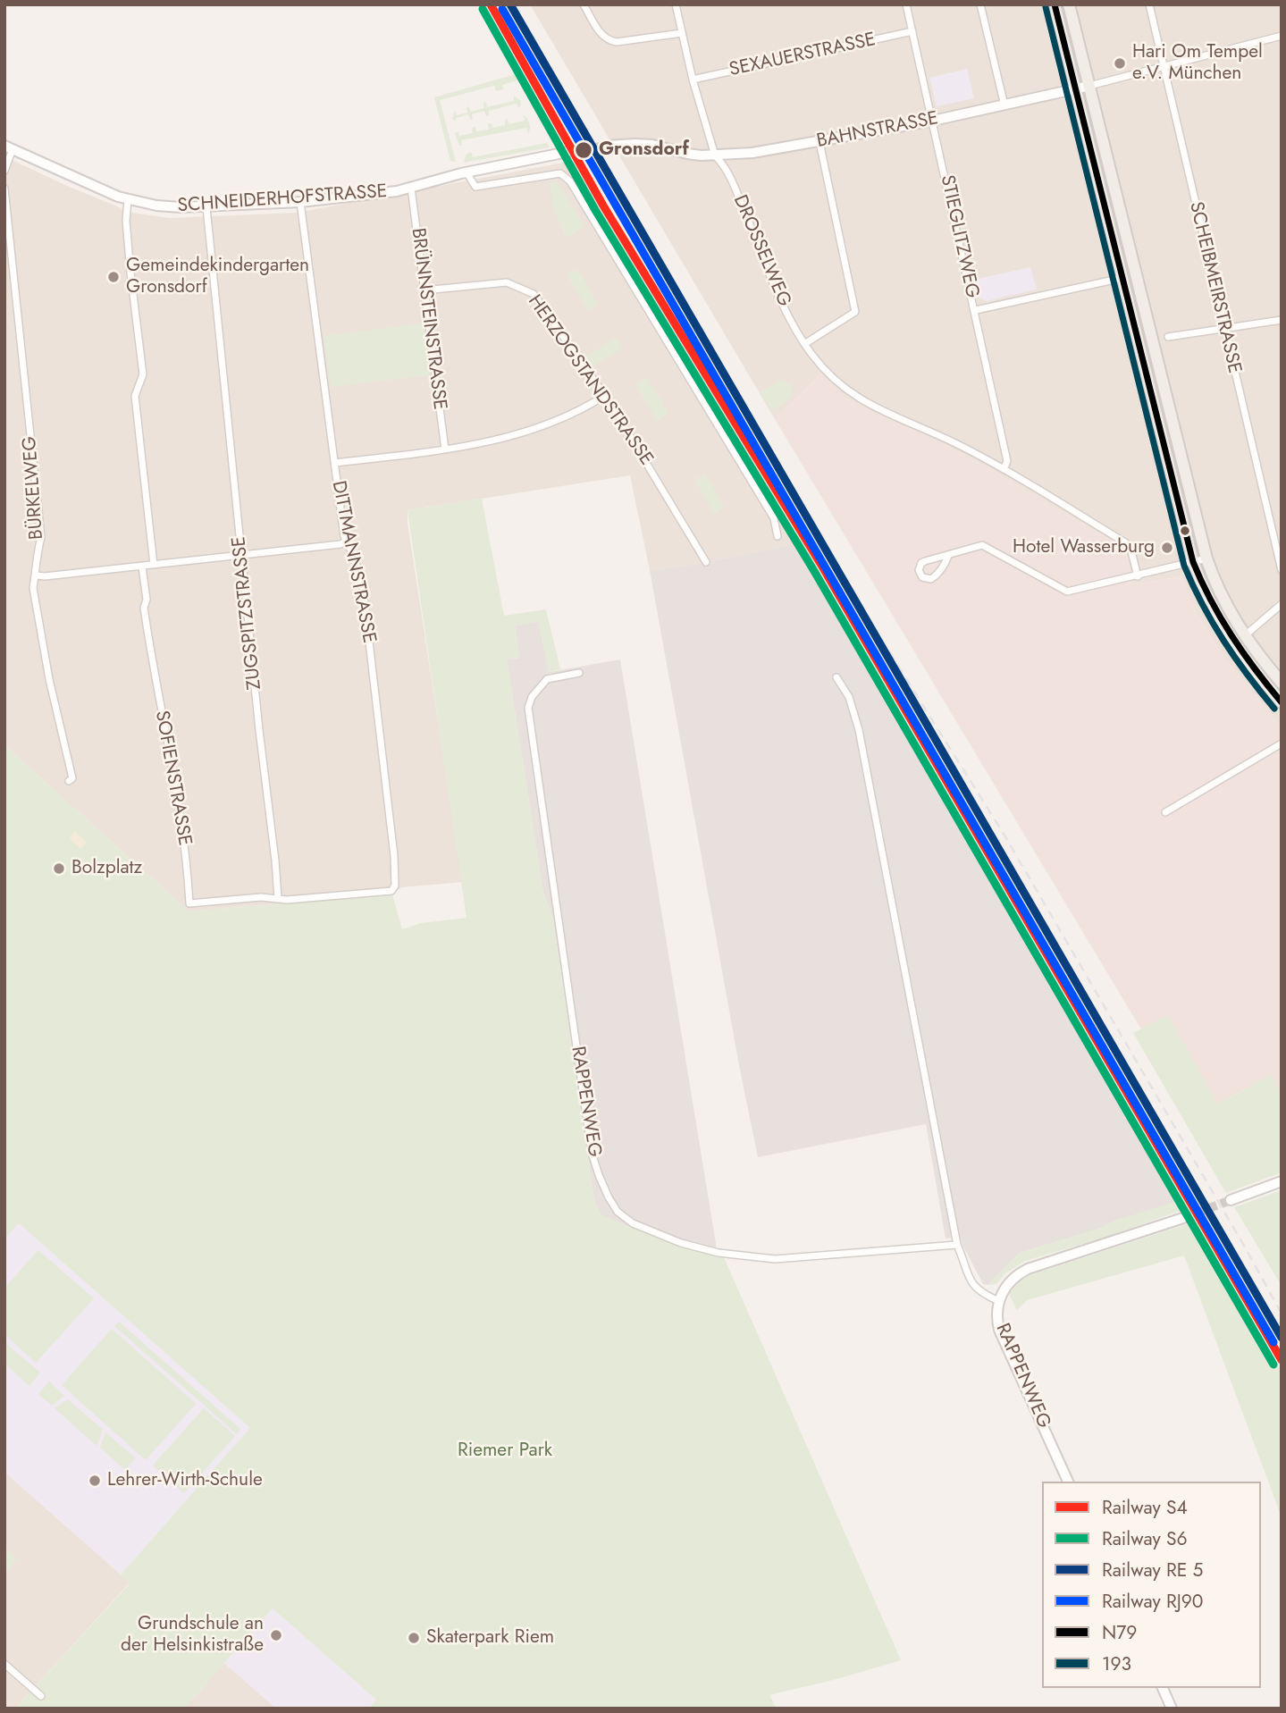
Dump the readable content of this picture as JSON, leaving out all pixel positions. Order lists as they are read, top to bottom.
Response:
{
  "streets": {
    "street": [
      "SEXAUERSTRASSE",
      "BAHNSTRASSE",
      "SCHNEIDERHOFSTRASSE",
      "STIEGLITZWEG",
      "DROSSELWEG",
      "SCHEIBMEIRSTRASSE",
      "BRÜNNSTEINSTRASSE",
      "HERZOGSTANDSTRASSE",
      "BÜRKELWEG",
      "DITTMANNSTRASSE",
      "ZUGSPITZSTRASSE",
      "SOFIENSTRASSE",
      "RAPPENWEG"
    ]
  },
  "crossings": [
    ["SEXAUERSTRASSE", "STIEGLITZWEG"],
    ["SEXAUERSTRASSE", "DROSSELWEG"],
    ["BAHNSTRASSE", "STIEGLITZWEG"],
    ["BAHNSTRASSE", "DROSSELWEG"],
    ["SCHNEIDERHOFSTRASSE", "BRÜNNSTEINSTRASSE"],
    ["SCHNEIDERHOFSTRASSE", "DITTMANNSTRASSE"],
    ["SCHNEIDERHOFSTRASSE", "ZUGSPITZSTRASSE"],
    ["STIEGLITZWEG", "DROSSELWEG"],
    ["BRÜNNSTEINSTRASSE", "HERZOGSTANDSTRASSE"],
    ["DITTMANNSTRASSE", "ZUGSPITZSTRASSE"],
    ["DITTMANNSTRASSE", "SOFIENSTRASSE"],
    ["ZUGSPITZSTRASSE", "SOFIENSTRASSE"]
  ],
  "parks": ["Riemer Park"],
  "places": [
    "Hari Om Tempel e.V. München",
    "Gronsdorf",
    "Gemeindekindergarten Gronsdorf",
    "Hotel Wasserburg",
    "Bolzplatz",
    "Lehrer-Wirth-Schule",
    "Grundschule an der Helsinkistraße",
    "Skaterpark Riem"
  ],
  "lines": [
    "rail line S4",
    "transit line N79",
    "transit line 193",
    "rail line S6",
    "rail line RJ90"
  ],
  "legend": [
    "Railway S4",
    "Railway S6",
    "Railway RE 5",
    "Railway RJ90",
    "N79",
    "193"
  ]
}
